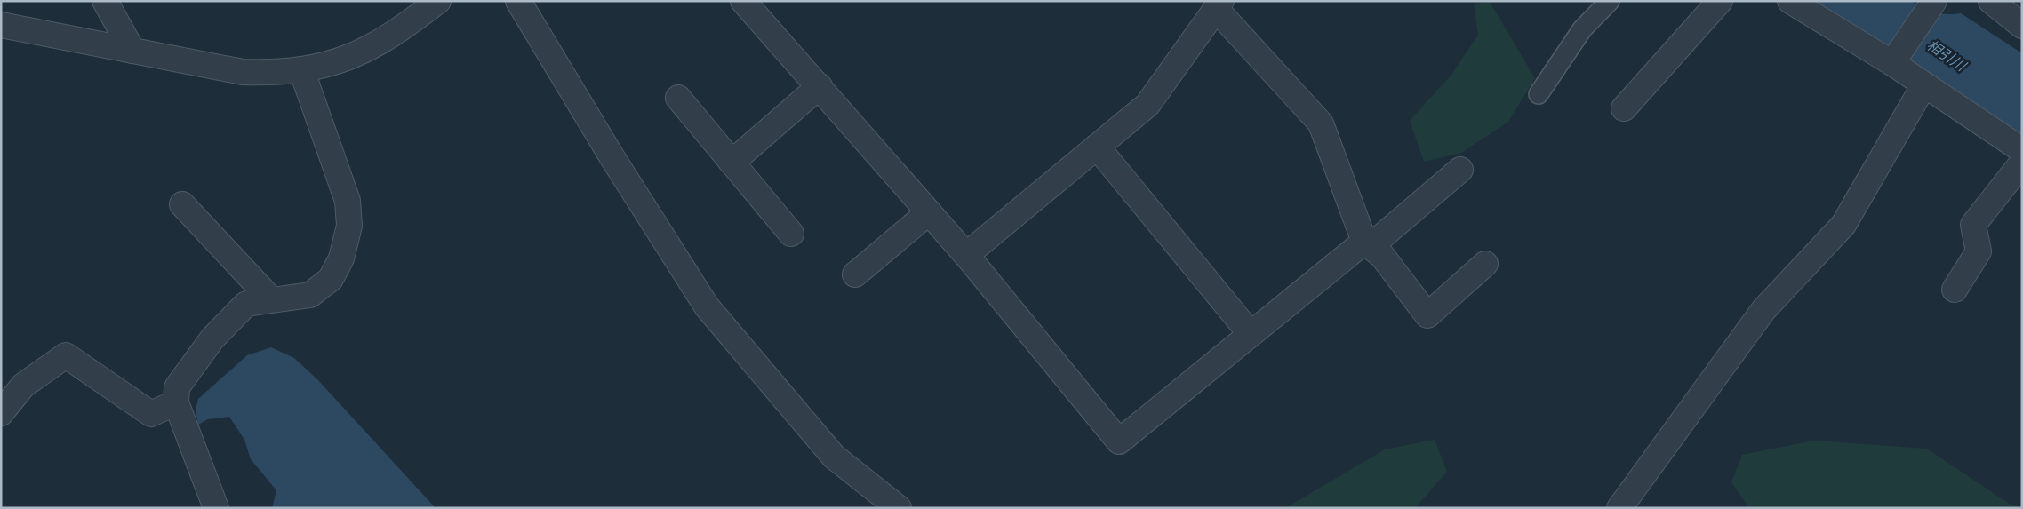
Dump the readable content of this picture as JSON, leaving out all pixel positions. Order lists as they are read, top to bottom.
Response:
{
  "water": ["相引川"]
}
